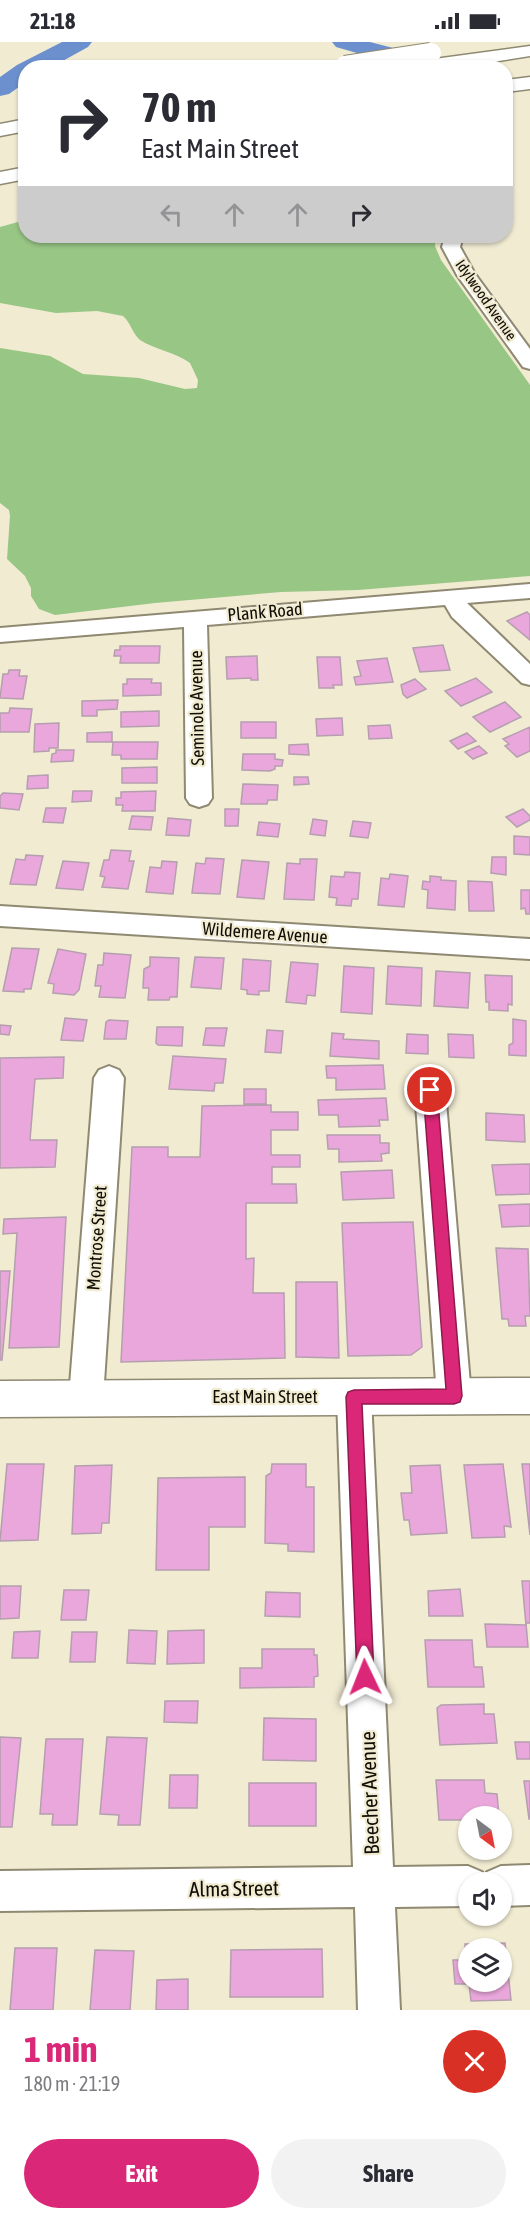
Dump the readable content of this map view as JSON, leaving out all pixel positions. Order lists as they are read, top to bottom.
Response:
{
  "streets": {
    "main road": ["East Main Street"],
    "street": [
      "Idylwood Avenue",
      "Plank Road",
      "Seminole Avenue",
      "Wildemere Avenue",
      "Montrose Street",
      "Beecher Avenue",
      "Alma Street"
    ]
  },
  "crossings": [
    ["Plank Road", "Seminole Avenue"],
    ["Montrose Street", "East Main Street"],
    ["East Main Street", "Beecher Avenue"],
    ["Beecher Avenue", "Alma Street"]
  ],
  "north": "bottom right",
  "page": {
    "status": "21:18",
    "turn": ["70 m", "East Main Street"],
    "heading": ["1 min", "180 m · 21:19"],
    "buttons": ["Exit", "Share"]
  }
}
